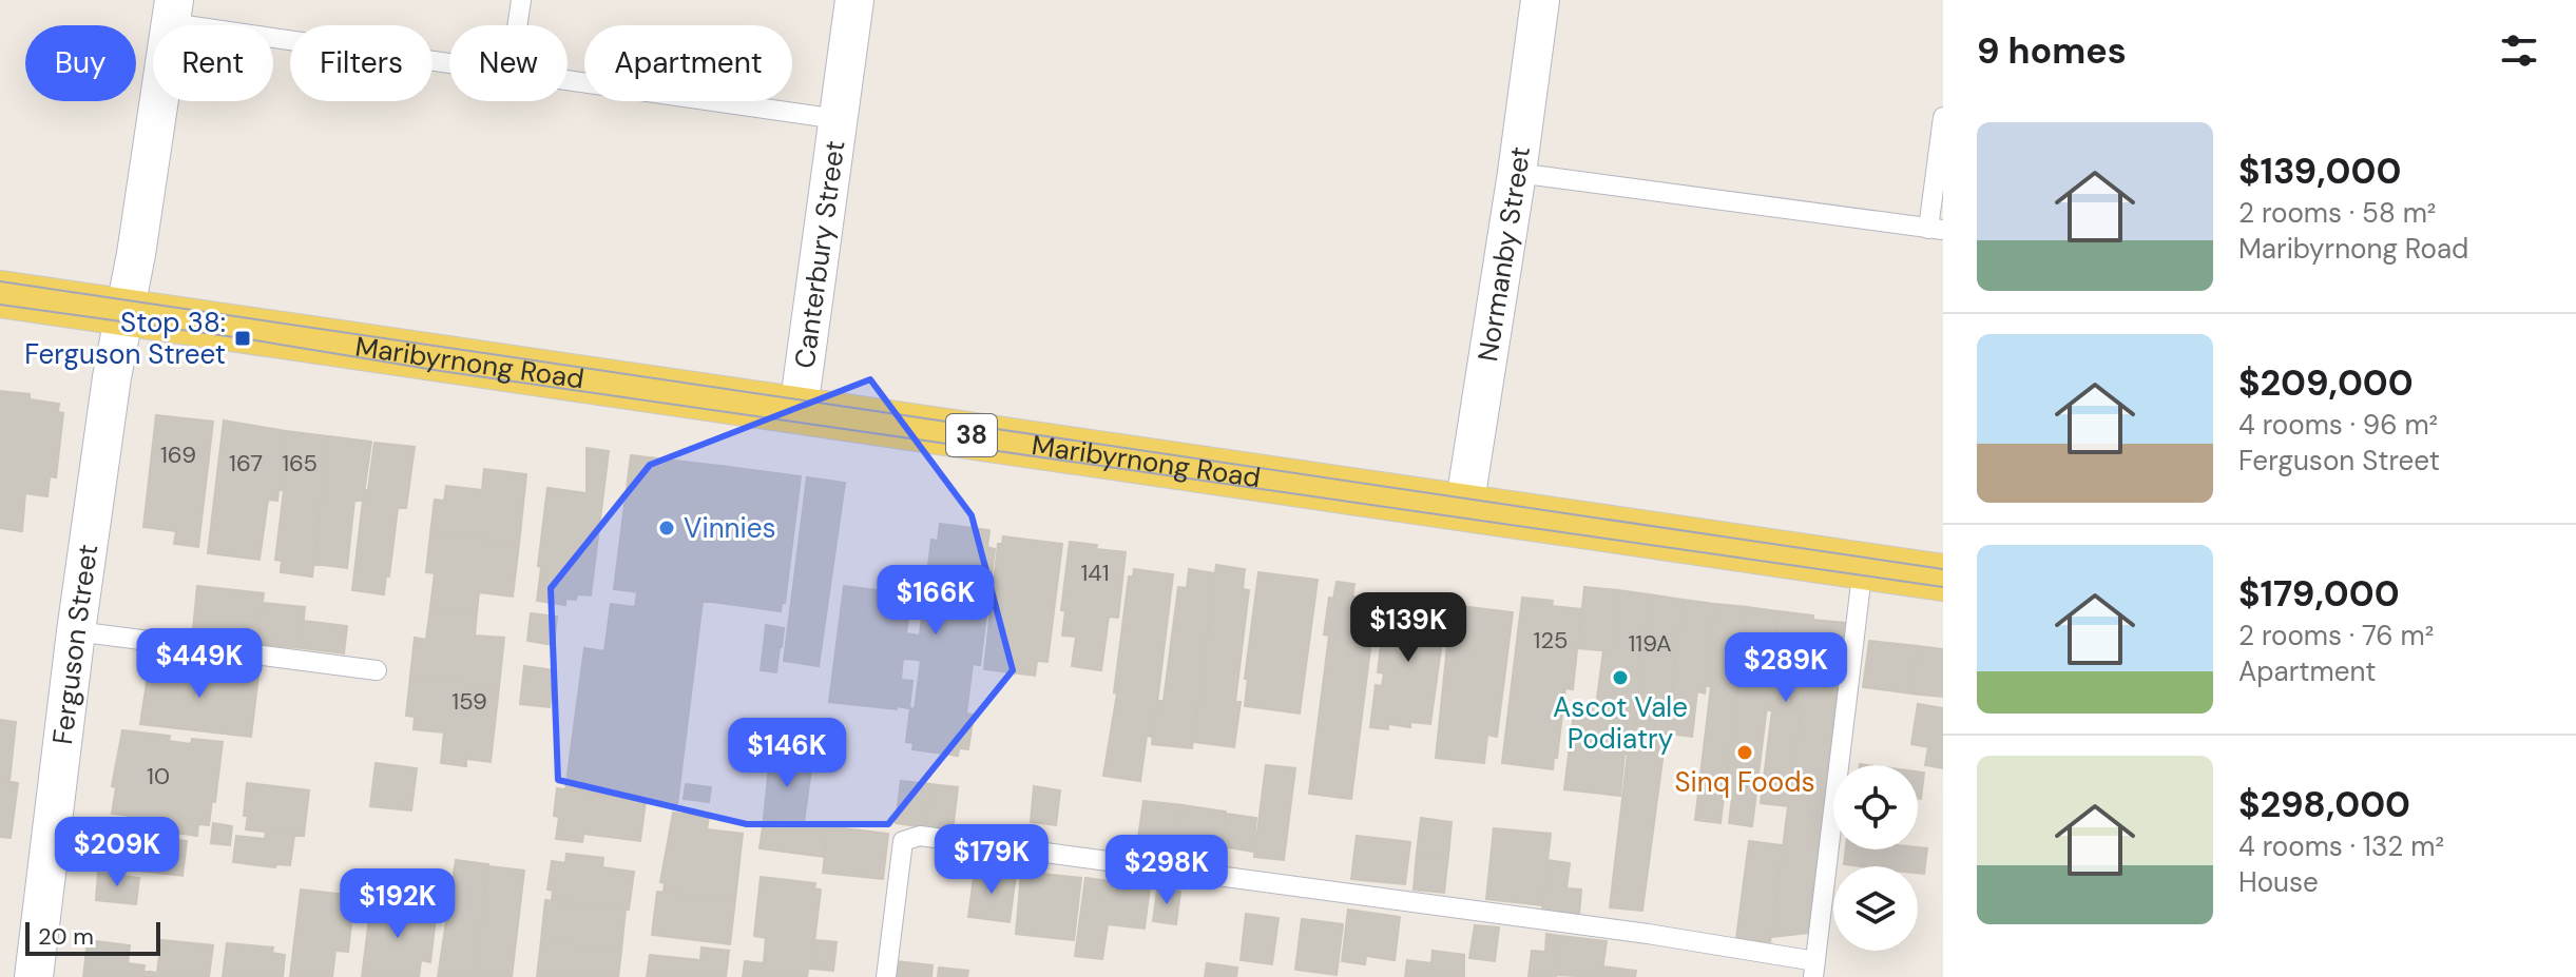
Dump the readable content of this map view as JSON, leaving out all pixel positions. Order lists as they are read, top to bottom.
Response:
{
  "streets": {
    "main road": ["Maribyrnong Road", "38"],
    "street": ["Normanby Street", "Canterbury Street", "Ferguson Street"]
  },
  "crossings": [
    ["Normanby Street", "Maribyrnong Road"],
    ["Canterbury Street", "Maribyrnong Road"],
    ["Maribyrnong Road", "Ferguson Street"]
  ],
  "places": {
    "transit": ["Stop 38: Ferguson Street"],
    "other": ["Vinnies", "Ascot Vale Podiatry", "Sinq Foods"]
  },
  "house_numbers": [
    "169",
    "167",
    "165",
    "141",
    "125",
    "119A",
    "159",
    "10"
  ],
  "scale_bar": "20 m",
  "page": {
    "heading": "9 homes",
    "chip": [
      "Buy",
      "Rent",
      "Filters",
      "New",
      "Apartment"
    ],
    "list": [
      {
        "name": "$139,000",
        "note": "2 rooms · 58 m² · Maribyrnong Road"
      },
      {
        "name": "$209,000",
        "note": "4 rooms · 96 m² · Ferguson Street"
      },
      {
        "name": "$179,000",
        "note": "2 rooms · 76 m² · Apartment"
      },
      {
        "name": "$298,000",
        "note": "4 rooms · 132 m² · House"
      }
    ],
    "price": [
      "$166K",
      "$139K",
      "$449K",
      "$289K",
      "$146K",
      "$209K",
      "$179K",
      "$298K",
      "$192K"
    ],
    "scale": "20 m"
  }
}
